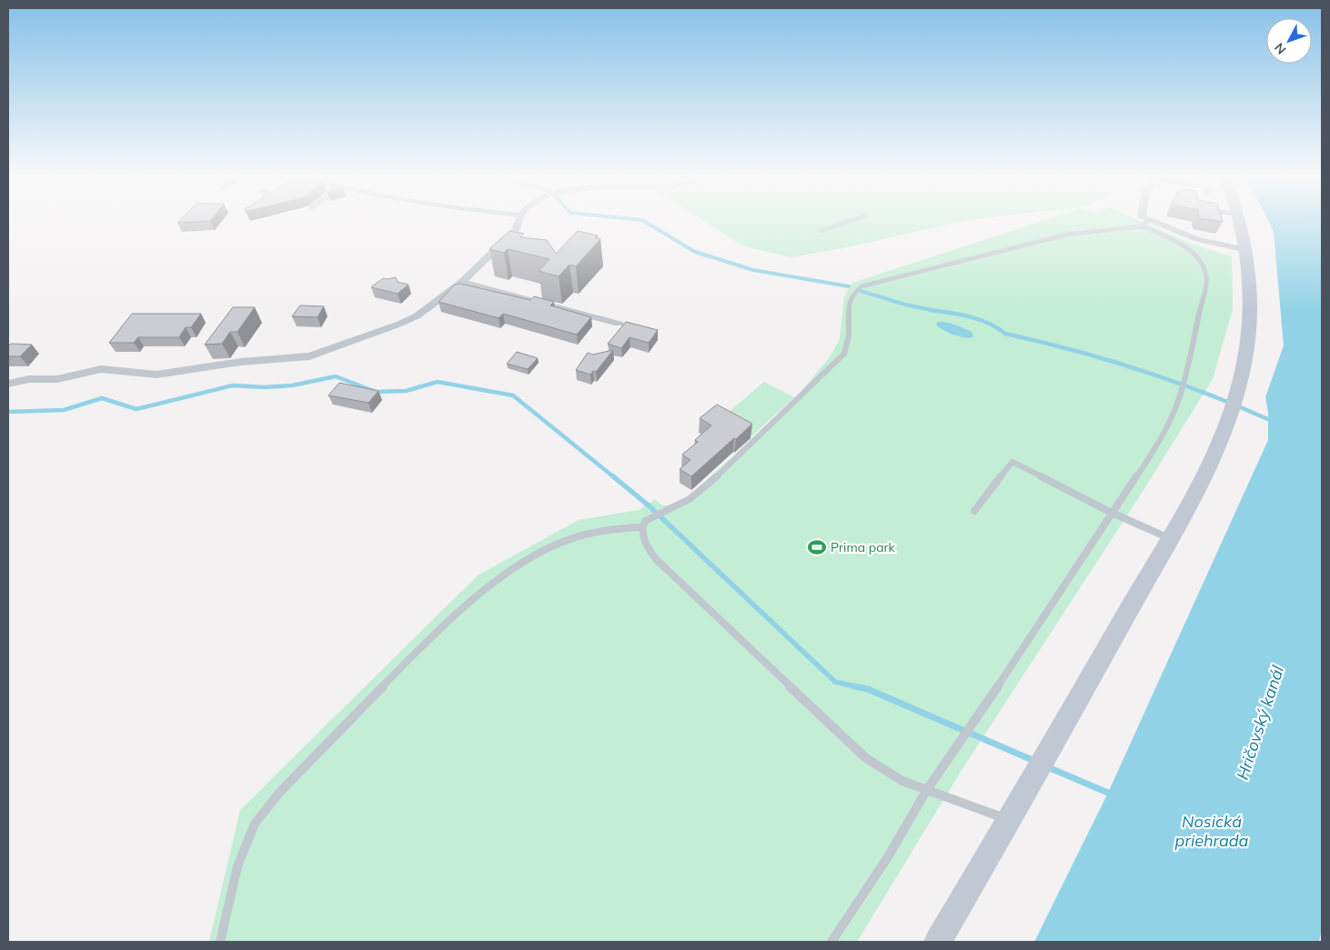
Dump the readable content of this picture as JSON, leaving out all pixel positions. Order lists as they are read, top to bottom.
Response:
{
  "water": ["Hričovský kanál", "Nosická priehrada"],
  "places": {
    "sports": ["Prima park"]
  },
  "north": "bottom left"
}
